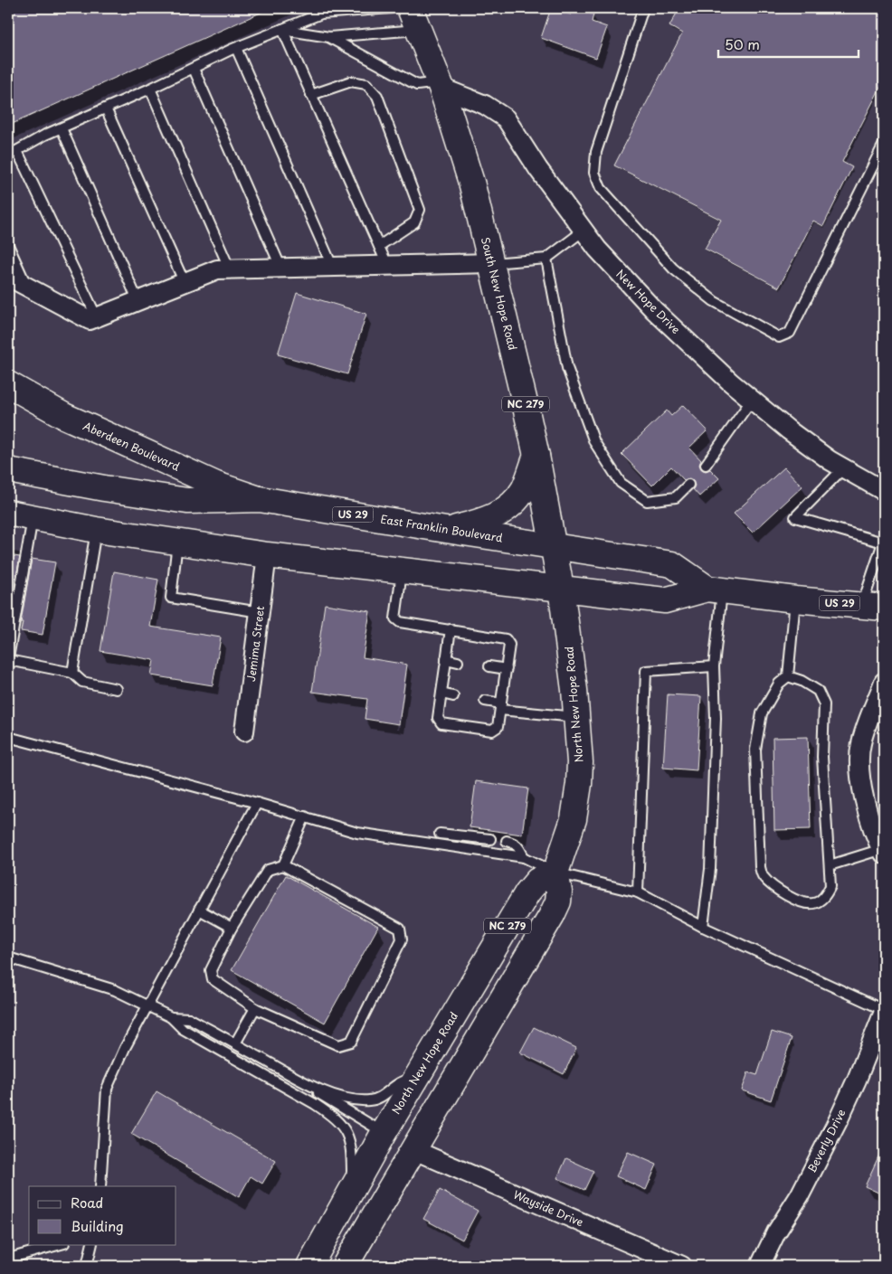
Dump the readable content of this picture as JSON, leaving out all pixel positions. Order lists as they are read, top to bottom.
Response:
{
  "streets": {
    "main road": [
      "South New Hope Road",
      "NC 279",
      "Aberdeen Boulevard",
      "US 29",
      "East Franklin Boulevard",
      "North New Hope Road"
    ],
    "street": [
      "New Hope Drive",
      "Jemima Street",
      "Beverly Drive",
      "Wayside Drive"
    ]
  },
  "crossings": [
    ["South New Hope Road", "New Hope Drive"],
    ["South New Hope Road", "East Franklin Boulevard"],
    ["South New Hope Road", "North New Hope Road"],
    ["Aberdeen Boulevard", "East Franklin Boulevard"],
    ["East Franklin Boulevard", "Jemima Street"],
    ["East Franklin Boulevard", "North New Hope Road"],
    ["North New Hope Road", "Wayside Drive"]
  ],
  "legend": ["Road", "Building"],
  "scale_bar": "50 m"
}
